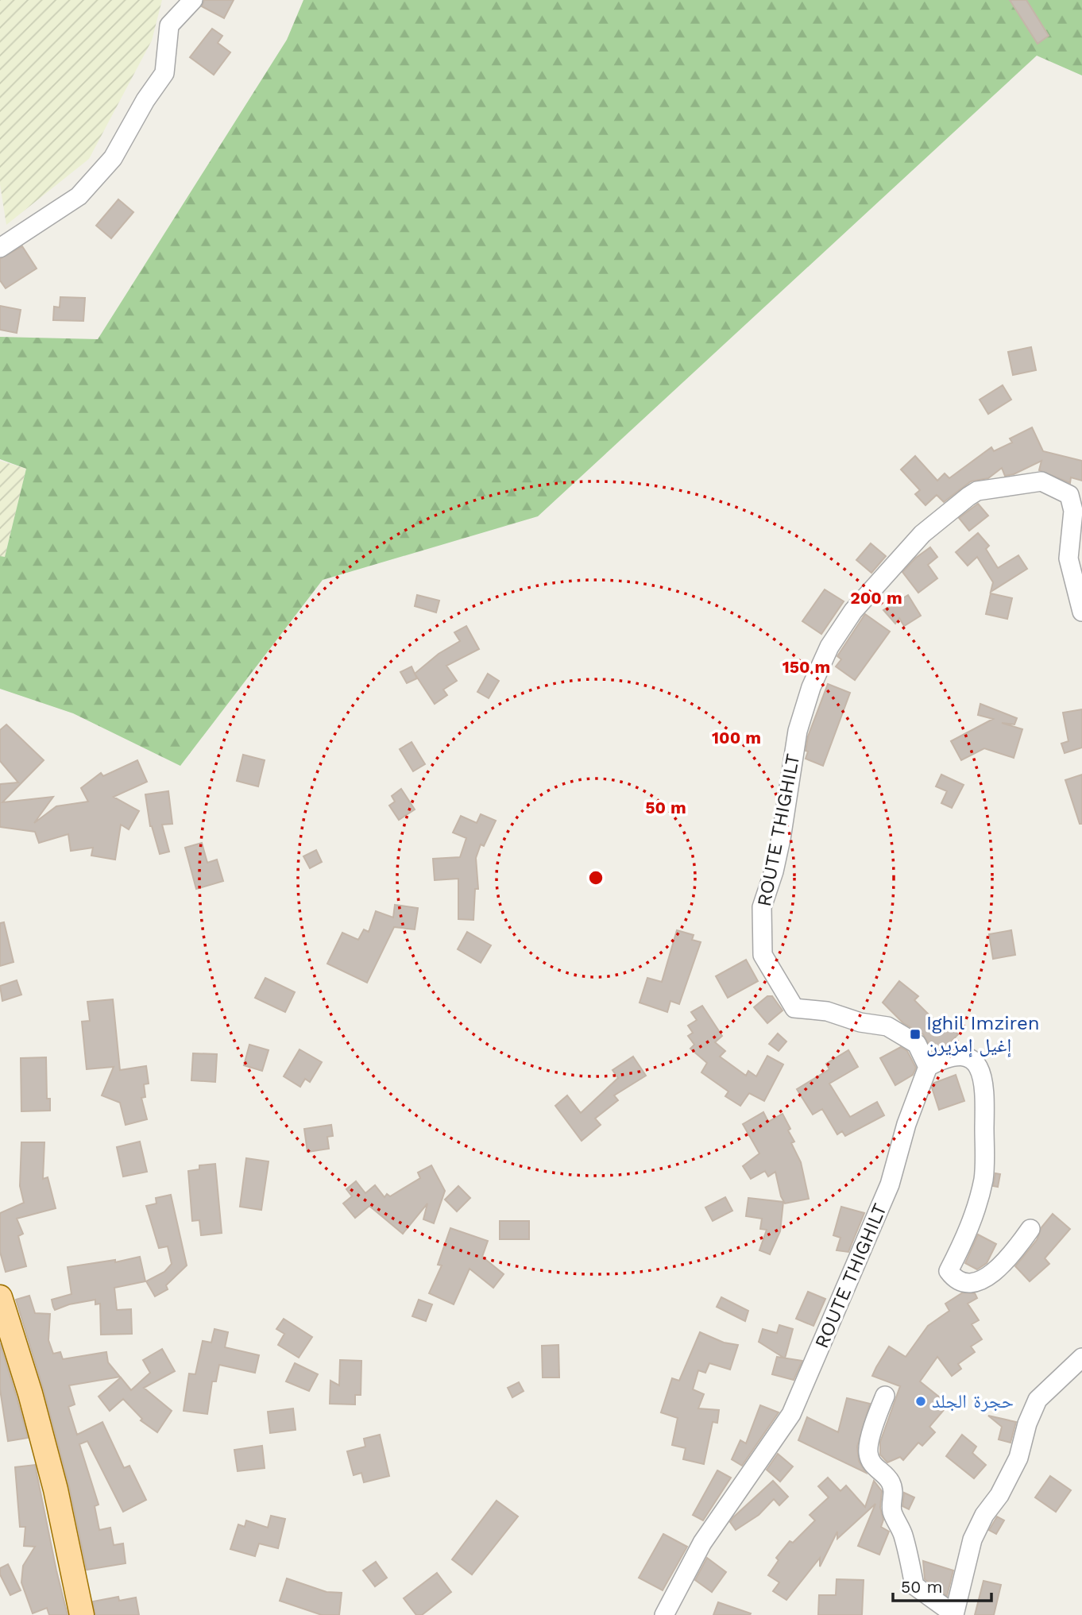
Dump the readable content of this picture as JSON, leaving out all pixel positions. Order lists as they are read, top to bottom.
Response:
{
  "streets": {
    "street": ["ROUTE THIGHILT"]
  },
  "places": {
    "transit": ["Ighil Imziren إغيل إمزيرن"],
    "other": ["حجرة الجلد"]
  },
  "scale_bar": "50 m",
  "rings": [
    "200 m",
    "150 m",
    "100 m",
    "50 m"
  ]
}
